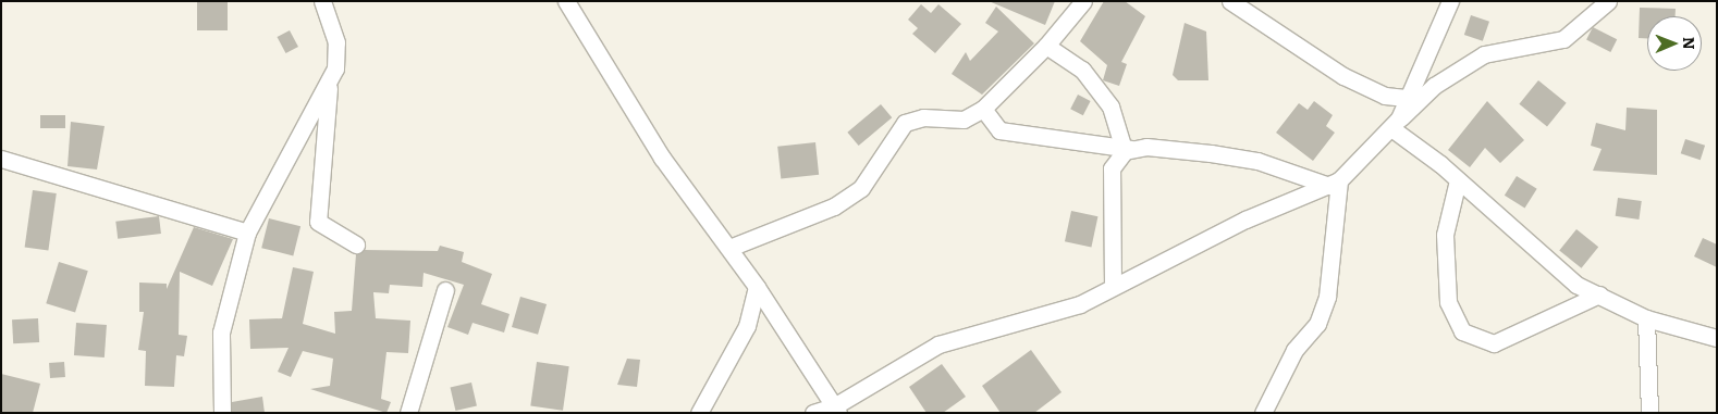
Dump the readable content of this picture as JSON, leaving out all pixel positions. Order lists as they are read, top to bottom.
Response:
{
  "north": "right"
}
